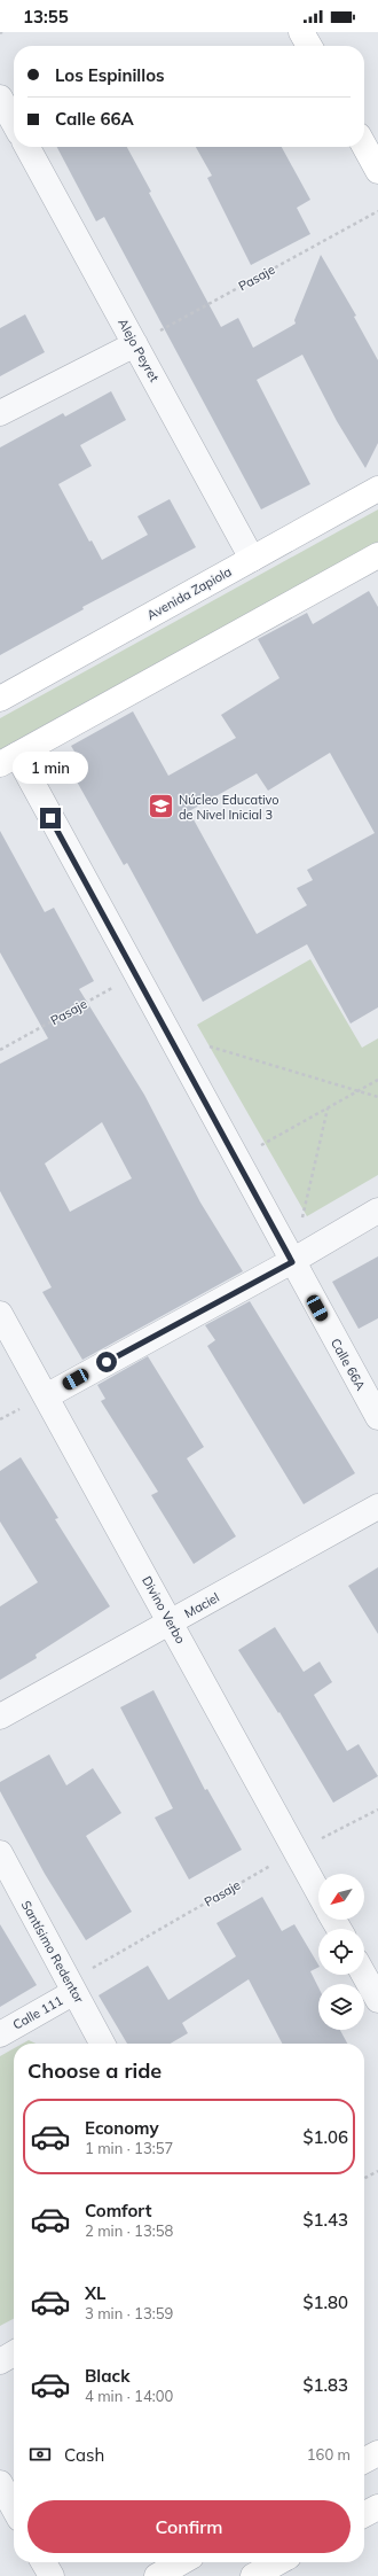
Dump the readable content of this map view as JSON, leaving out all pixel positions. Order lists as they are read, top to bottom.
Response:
{
  "streets": {
    "main road": ["Avenida Zapiola"],
    "street": [
      "Alejo Peyret",
      "Calle 66A",
      "Maciel",
      "Divino Verbo",
      "Santísimo Redentor",
      "Calle 111"
    ],
    "path": ["Pasaje"]
  },
  "crossings": [
    ["Pasaje", "Alejo Peyret"],
    ["Pasaje", "Calle 66A"],
    ["Pasaje", "Divino Verbo"],
    ["Pasaje", "Santísimo Redentor"],
    ["Pasaje", "Calle 111"],
    ["Alejo Peyret", "Avenida Zapiola"],
    ["Maciel", "Divino Verbo"],
    ["Santísimo Redentor", "Calle 111"]
  ],
  "places": {
    "school or university": ["Núcleo Educativo de Nivel Inicial 3"]
  },
  "north": "bottom left",
  "page": {
    "status": "13:55",
    "banner": ["Los Espinillos", "Calle 66A"],
    "bubble": "1 min",
    "heading": "Choose a ride",
    "list": [
      {
        "name": "Economy",
        "note": "1 min · 13:57",
        "value": "$1.06"
      },
      {
        "name": "Comfort",
        "note": "2 min · 13:58",
        "value": "$1.43"
      },
      {
        "name": "XL",
        "note": "3 min · 13:59",
        "value": "$1.80"
      },
      {
        "name": "Black",
        "note": "4 min · 14:00",
        "value": "$1.83"
      }
    ],
    "pay": ["Cash", "160 m"],
    "buttons": "Confirm"
  }
}
